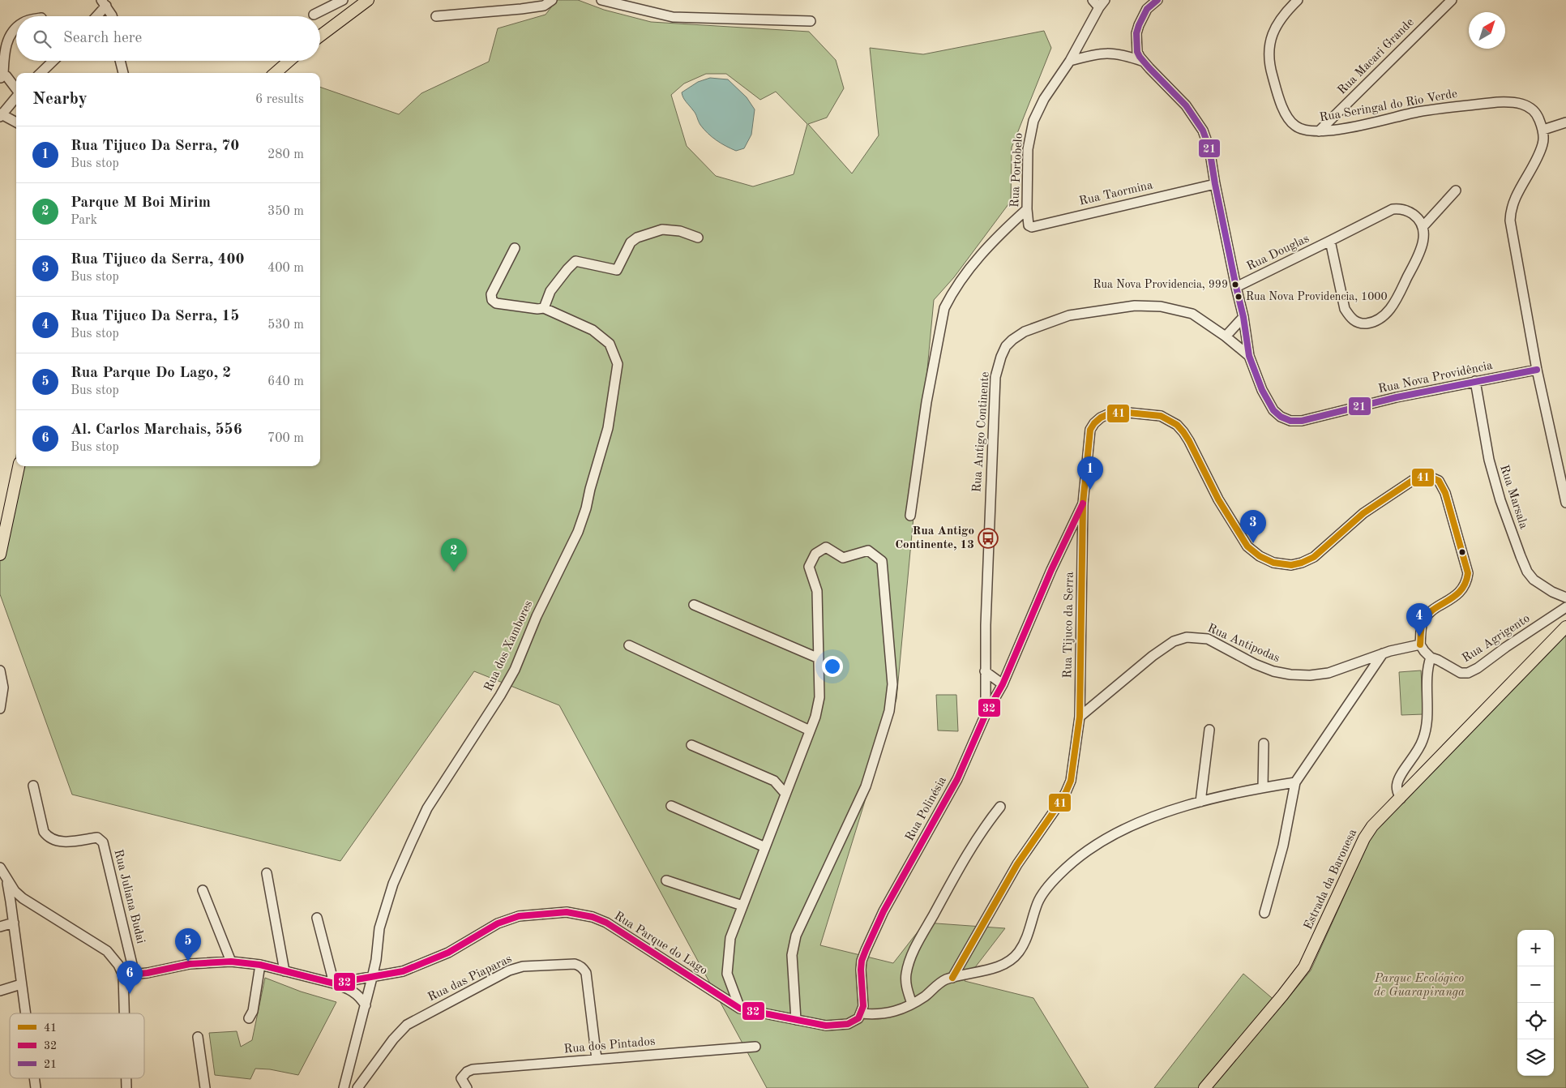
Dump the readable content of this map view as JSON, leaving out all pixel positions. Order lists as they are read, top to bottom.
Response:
{
  "streets": {
    "main road": ["Estrada da Baronesa"],
    "street": [
      "Rua Macari Grande",
      "Rua Seringal do Rio Verde",
      "Rua Portobelo",
      "Rua Taormina",
      "Rua Douglas",
      "Rua Nova Providência",
      "Rua Antigo Continente",
      "Rua Marsala",
      "Rua Tijuco da Serra",
      "Rua Agrigento",
      "Rua Antipodas",
      "Rua dos Xambores",
      "Rua Polinésia",
      "Rua Juliana Budai",
      "Rua Parque do Lago",
      "Rua das Piaparas",
      "Rua dos Pintados"
    ]
  },
  "crossings": [
    ["Rua Macari Grande", "Rua Seringal do Rio Verde"],
    ["Rua Portobelo", "Rua Taormina"],
    ["Rua Taormina", "Rua Nova Providência"],
    ["Rua Douglas", "Rua Nova Providência"],
    ["Rua Nova Providência", "Rua Antigo Continente"],
    ["Rua Nova Providência", "Rua Marsala"],
    ["Rua Antigo Continente", "Rua Polinésia"],
    ["Rua Tijuco da Serra", "Rua Agrigento"],
    ["Rua Tijuco da Serra", "Rua Antipodas"],
    ["Rua Tijuco da Serra", "Rua Polinésia"],
    ["Rua Agrigento", "Rua Antipodas"],
    ["Rua dos Xambores", "Rua Parque do Lago"],
    ["Rua Juliana Budai", "Rua Parque do Lago"],
    ["Rua das Piaparas", "Rua dos Pintados"]
  ],
  "parks": ["Parque Ecológico de Guarapiranga"],
  "places": {
    "other": ["Rua Nova Providencia, 999", "Rua Nova Providencia, 1000"],
    "bus stop": ["Rua Antigo Continente, 13"]
  },
  "lines": ["transit line 21", "transit line 41", "transit line 32"],
  "legend": ["41", "32", "21"],
  "north": "top right",
  "page": {
    "search": "Search here",
    "heading": ["Nearby", "6 results"],
    "list": [
      {
        "mark": "1",
        "name": "Rua Tijuco Da Serra, 70",
        "note": "Bus stop",
        "value": "280 m"
      },
      {
        "mark": "2",
        "name": "Parque M Boi Mirim",
        "note": "Park",
        "value": "350 m"
      },
      {
        "mark": "3",
        "name": "Rua Tijuco da Serra, 400",
        "note": "Bus stop",
        "value": "400 m"
      },
      {
        "mark": "4",
        "name": "Rua Tijuco Da Serra, 15",
        "note": "Bus stop",
        "value": "530 m"
      },
      {
        "mark": "5",
        "name": "Rua Parque Do Lago, 2",
        "note": "Bus stop",
        "value": "640 m"
      },
      {
        "mark": "6",
        "name": "Al. Carlos Marchais, 556",
        "note": "Bus stop",
        "value": "700 m"
      }
    ],
    "pins": [
      "1",
      "3",
      "2",
      "4",
      "5",
      "6"
    ],
    "map_buttons": ["+", "−"]
  }
}
